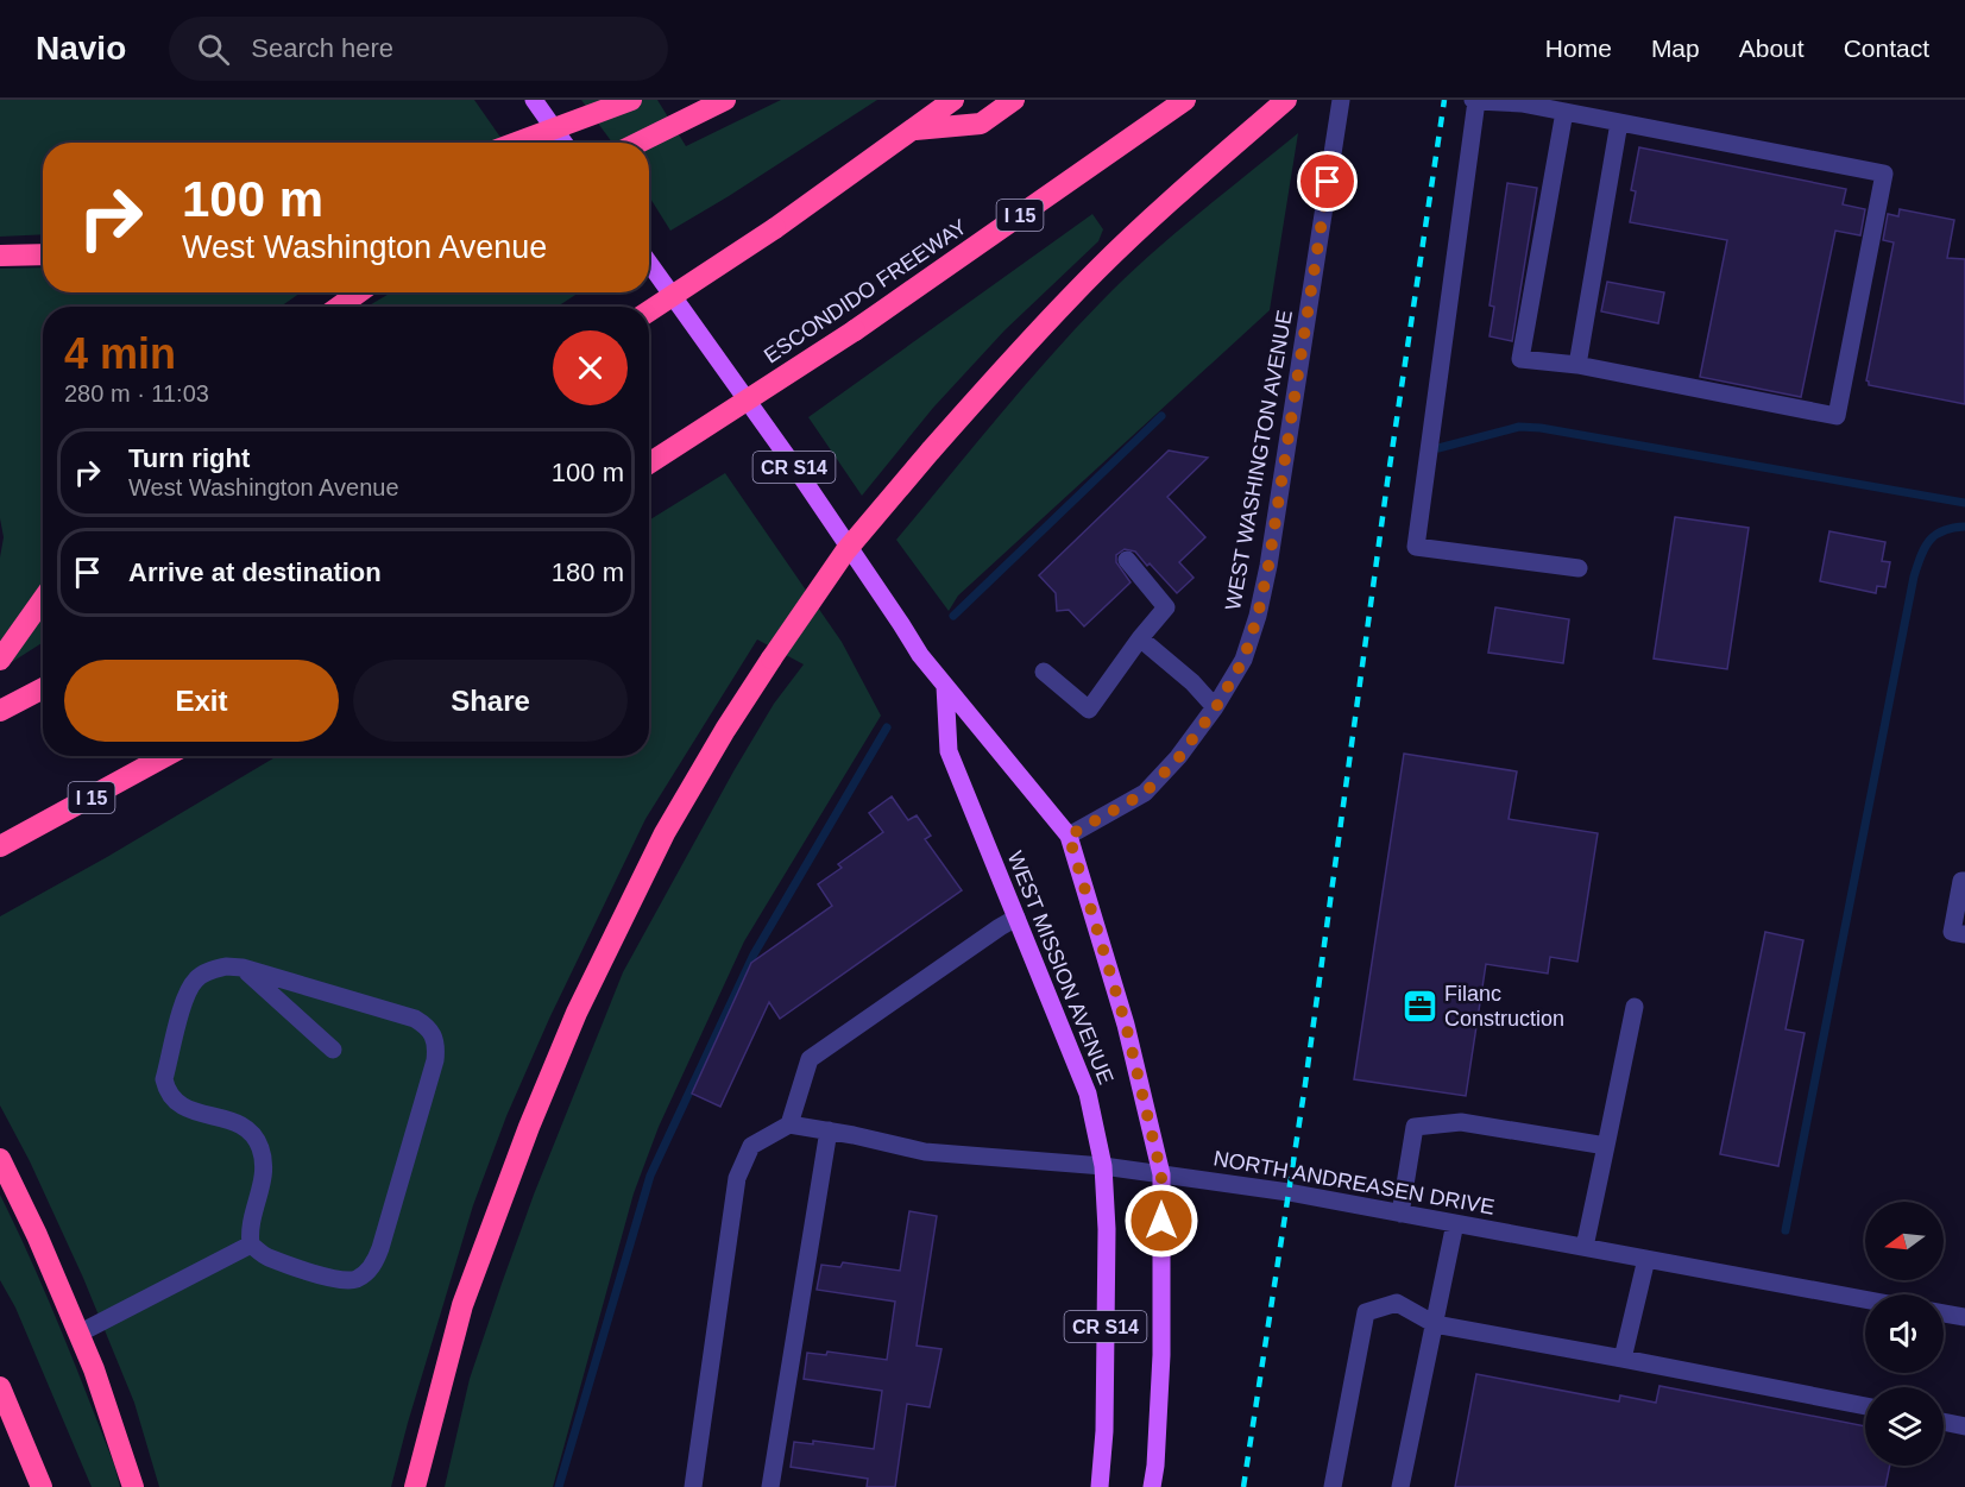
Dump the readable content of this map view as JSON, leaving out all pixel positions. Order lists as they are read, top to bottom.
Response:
{
  "streets": {
    "highway": ["I 15", "ESCONDIDO FREEWAY"],
    "main road": ["CR S14", "WEST MISSION AVENUE"],
    "street": ["WEST WASHINGTON AVENUE", "NORTH ANDREASEN DRIVE"]
  },
  "crossings": [
    ["WEST WASHINGTON AVENUE", "WEST MISSION AVENUE"],
    ["WEST MISSION AVENUE", "NORTH ANDREASEN DRIVE"]
  ],
  "places": {
    "office": ["Filanc Construction"]
  },
  "north": "left",
  "page": {
    "header": "Navio",
    "search": "Search here",
    "nav": [
      "Home",
      "Map",
      "About",
      "Contact"
    ],
    "turn": ["100 m", "West Washington Avenue"],
    "heading": ["4 min", "280 m · 11:03"],
    "list": [
      {
        "name": "Turn right",
        "note": "West Washington Avenue",
        "value": "100 m"
      },
      {
        "name": "Arrive at destination",
        "value": "180 m"
      }
    ],
    "buttons": ["Exit", "Share"]
  }
}
